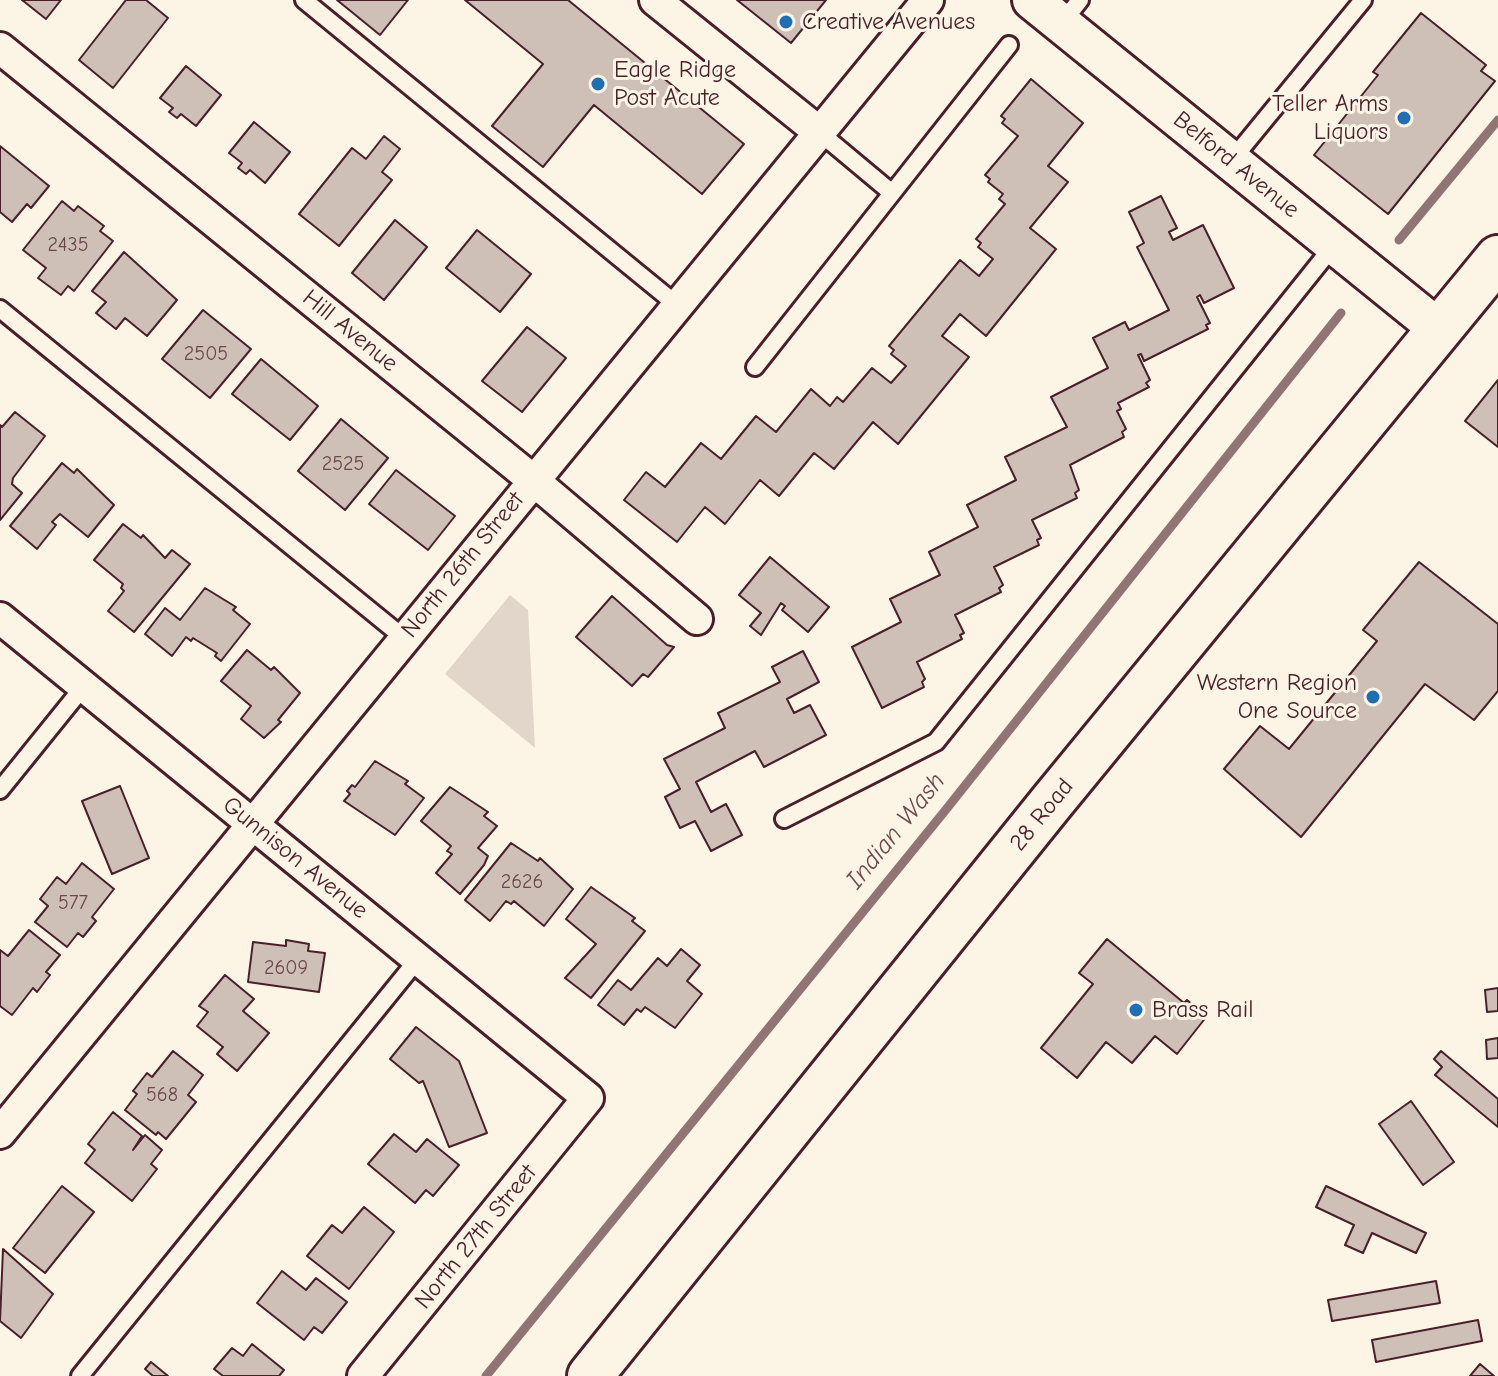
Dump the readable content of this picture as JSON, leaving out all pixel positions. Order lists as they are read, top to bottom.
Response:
{
  "streets": {
    "main road": ["28 Road"],
    "street": [
      "Belford Avenue",
      "Hill Avenue",
      "North 26th Street",
      "Gunnison Avenue",
      "North 27th Street"
    ]
  },
  "crossings": [
    ["Belford Avenue", "28 Road"],
    ["Hill Avenue", "North 26th Street"],
    ["North 26th Street", "Gunnison Avenue"],
    ["Gunnison Avenue", "North 27th Street"]
  ],
  "water": ["Indian Wash"],
  "places": [
    "Creative Avenues",
    "Eagle Ridge Post Acute",
    "Teller Arms Liquors",
    "Western Region One Source",
    "Brass Rail"
  ],
  "house_numbers": [
    "2435",
    "2505",
    "2525",
    "2626",
    "577",
    "2609",
    "568"
  ]
}
